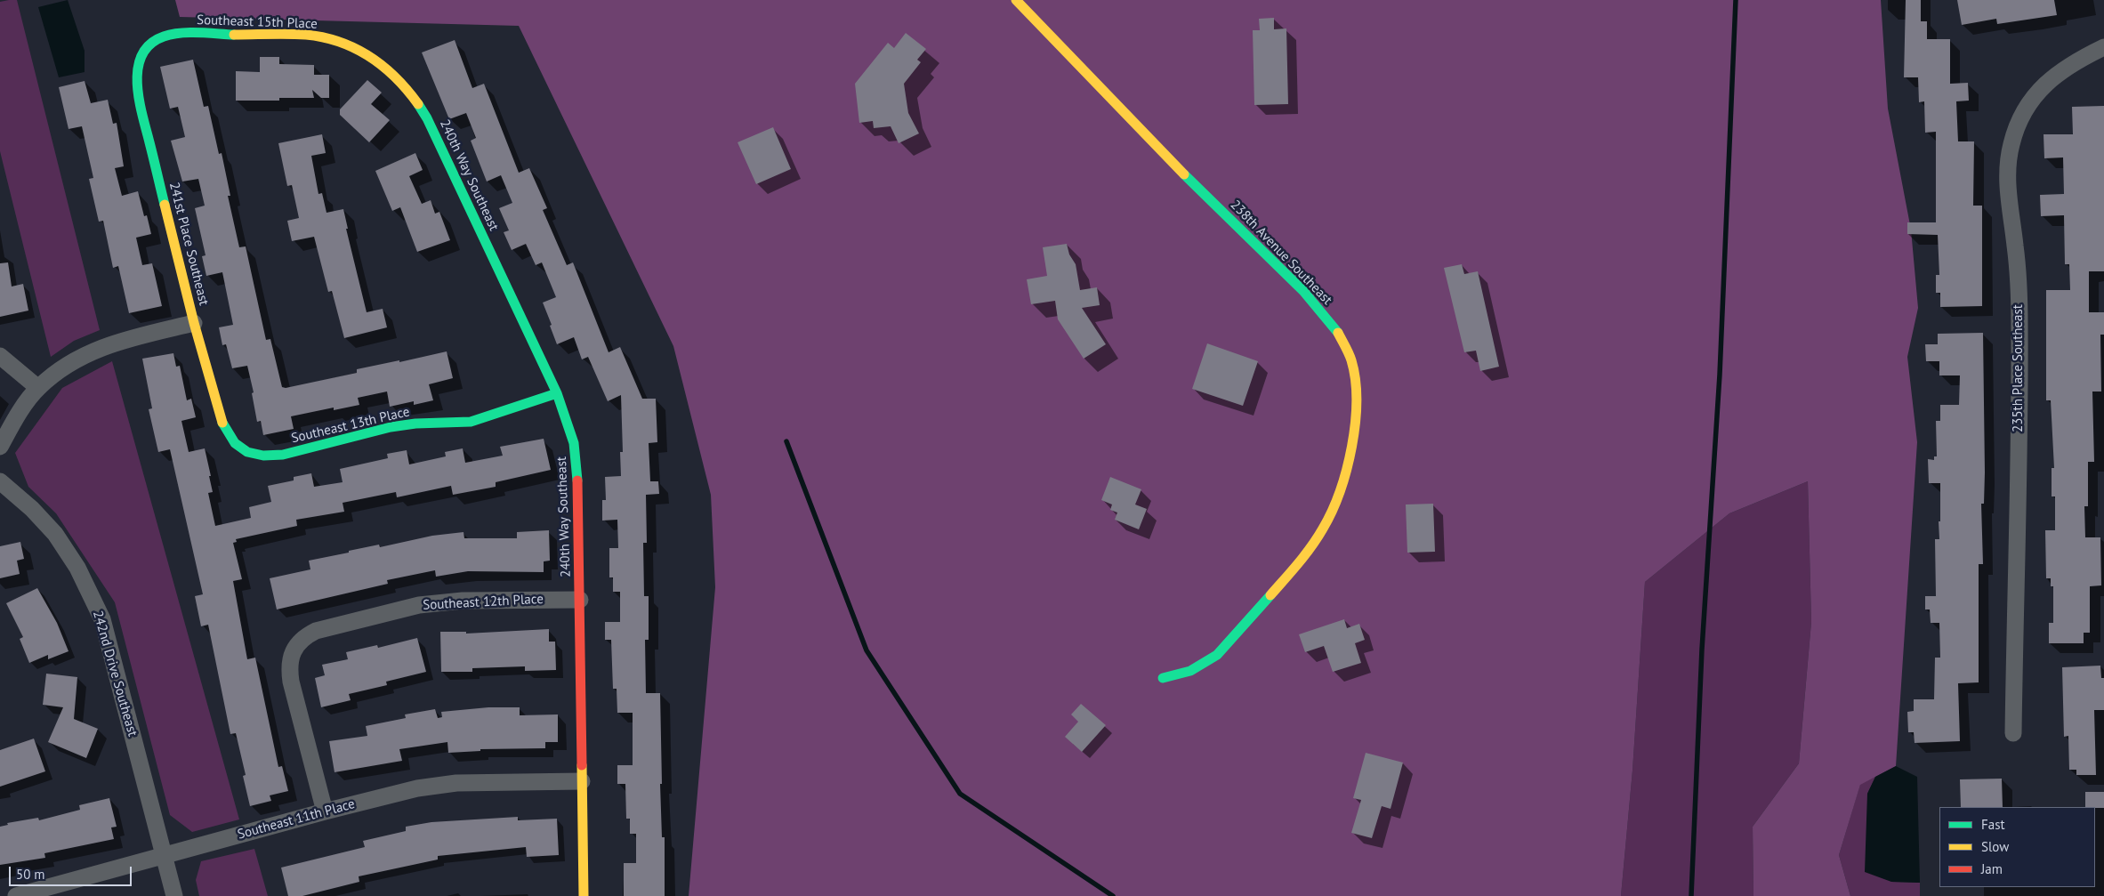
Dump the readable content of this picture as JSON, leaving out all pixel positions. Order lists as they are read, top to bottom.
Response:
{
  "streets": {
    "street": [
      "Southeast 15th Place",
      "240th Way Southeast",
      "241st Place Southeast",
      "238th Avenue Southeast",
      "235th Place Southeast",
      "Southeast 13th Place",
      "Southeast 12th Place",
      "242nd Drive Southeast",
      "Southeast 11th Place"
    ]
  },
  "crossings": [
    ["Southeast 15th Place", "240th Way Southeast"],
    ["Southeast 15th Place", "241st Place Southeast"],
    ["240th Way Southeast", "Southeast 13th Place"],
    ["240th Way Southeast", "Southeast 12th Place"],
    ["240th Way Southeast", "Southeast 11th Place"],
    ["241st Place Southeast", "Southeast 13th Place"],
    ["Southeast 12th Place", "Southeast 11th Place"],
    ["242nd Drive Southeast", "Southeast 11th Place"]
  ],
  "legend": ["Fast", "Slow", "Jam"],
  "scale_bar": "50 m"
}
